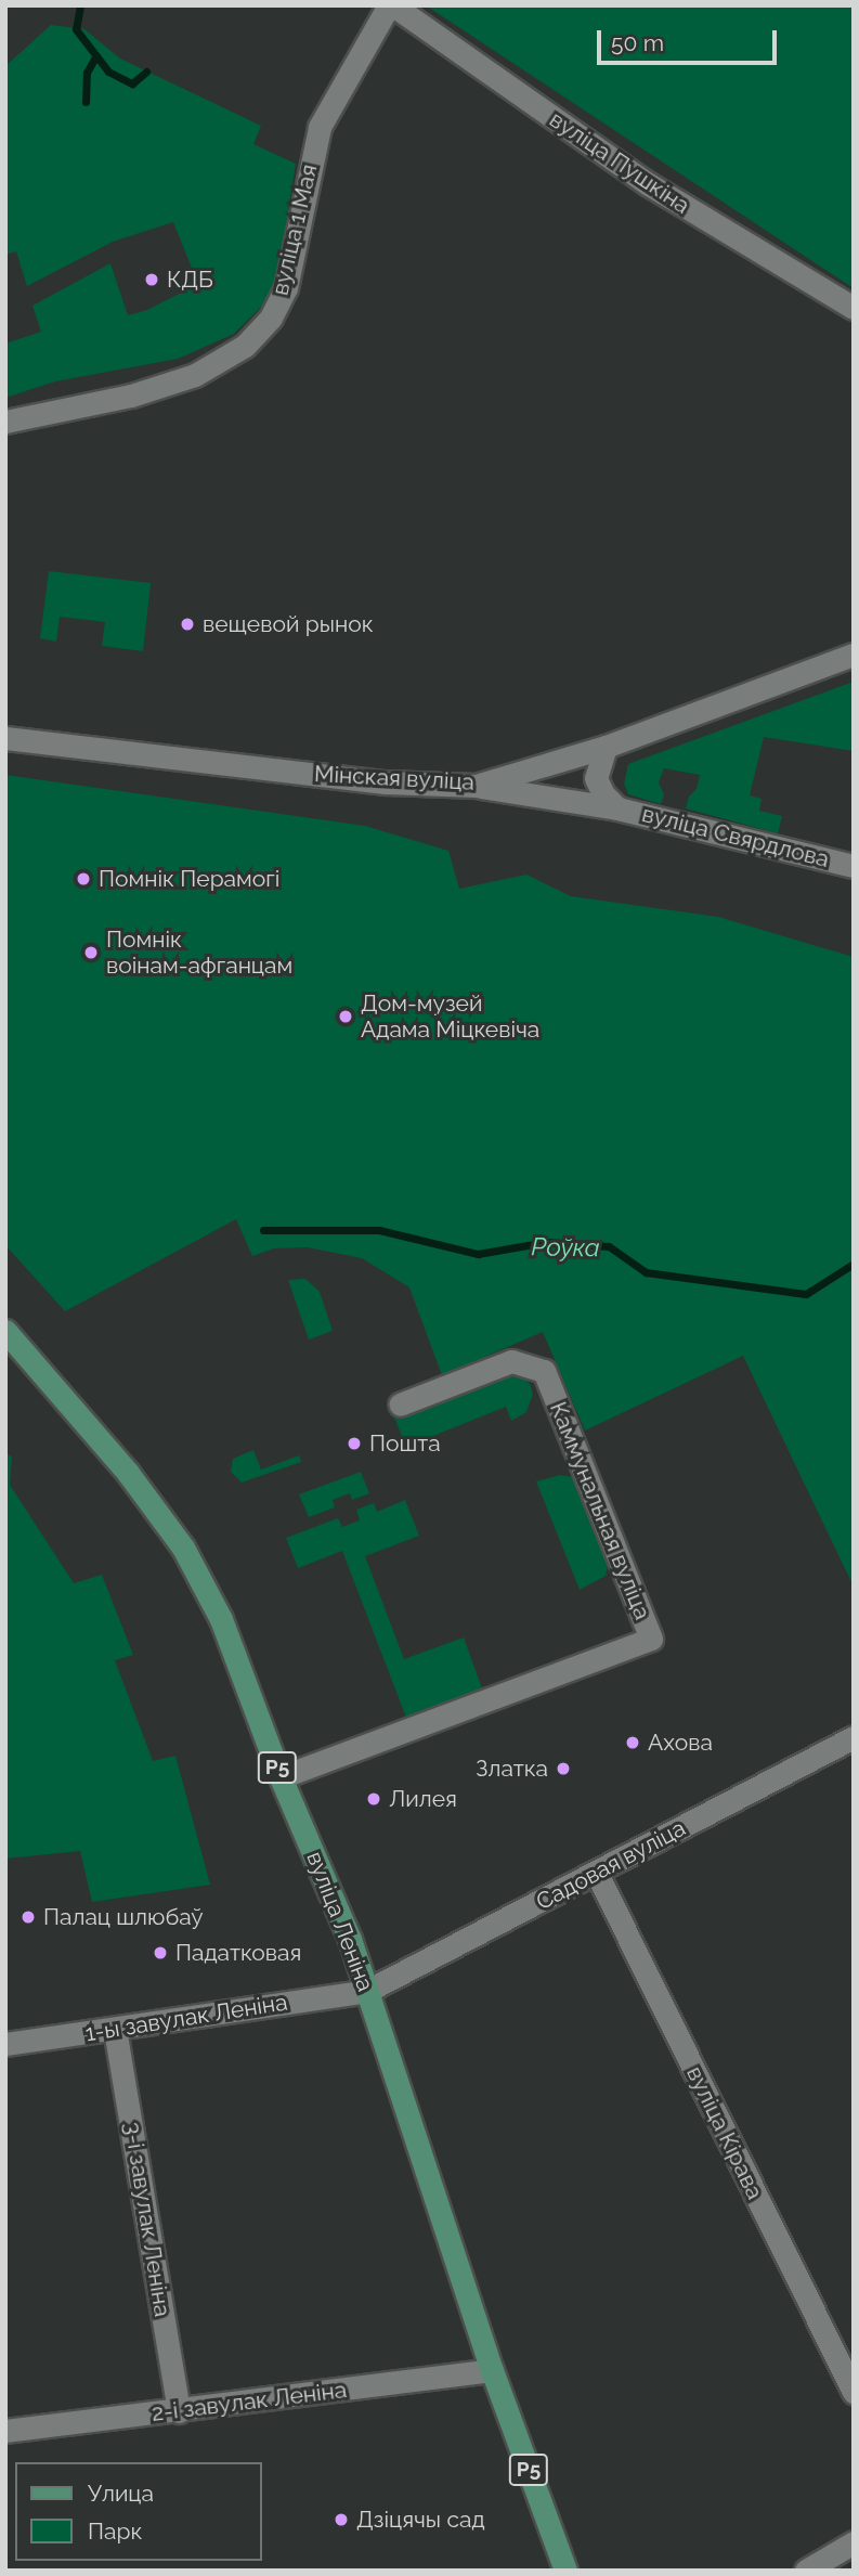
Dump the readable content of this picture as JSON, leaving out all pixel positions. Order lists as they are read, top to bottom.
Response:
{
  "streets": {
    "main road": ["Р5", "вуліца Леніна"],
    "street": [
      "вуліца Пушкіна",
      "вуліца 1 Мая",
      "Мінская вуліца",
      "вуліца Свярдлова",
      "Каммунальная вуліца",
      "Садовая вуліца",
      "1-ы завулак Леніна",
      "вуліца Кірава",
      "3-і завулак Леніна",
      "2-і завулак Леніна"
    ]
  },
  "crossings": [
    ["вуліца Пушкіна", "вуліца 1 Мая"],
    ["Мінская вуліца", "вуліца Свярдлова"],
    ["Каммунальная вуліца", "вуліца Леніна"],
    ["Садовая вуліца", "вуліца Леніна"],
    ["Садовая вуліца", "1-ы завулак Леніна"],
    ["Садовая вуліца", "вуліца Кірава"],
    ["вуліца Леніна", "1-ы завулак Леніна"],
    ["вуліца Леніна", "2-і завулак Леніна"],
    ["1-ы завулак Леніна", "3-і завулак Леніна"],
    ["3-і завулак Леніна", "2-і завулак Леніна"]
  ],
  "water": ["Роўка"],
  "places": [
    "КДБ",
    "вещевой рынок",
    "Помнік Перамогі",
    "Помнік воінам-афганцам",
    "Дом-музей Адама Міцкевіча",
    "Пошта",
    "Ахова",
    "Златка",
    "Лилея",
    "Палац шлюбаў",
    "Падатковая",
    "Дзіцячы сад"
  ],
  "legend": ["Улица", "Парк"],
  "scale_bar": "50 m"
}
